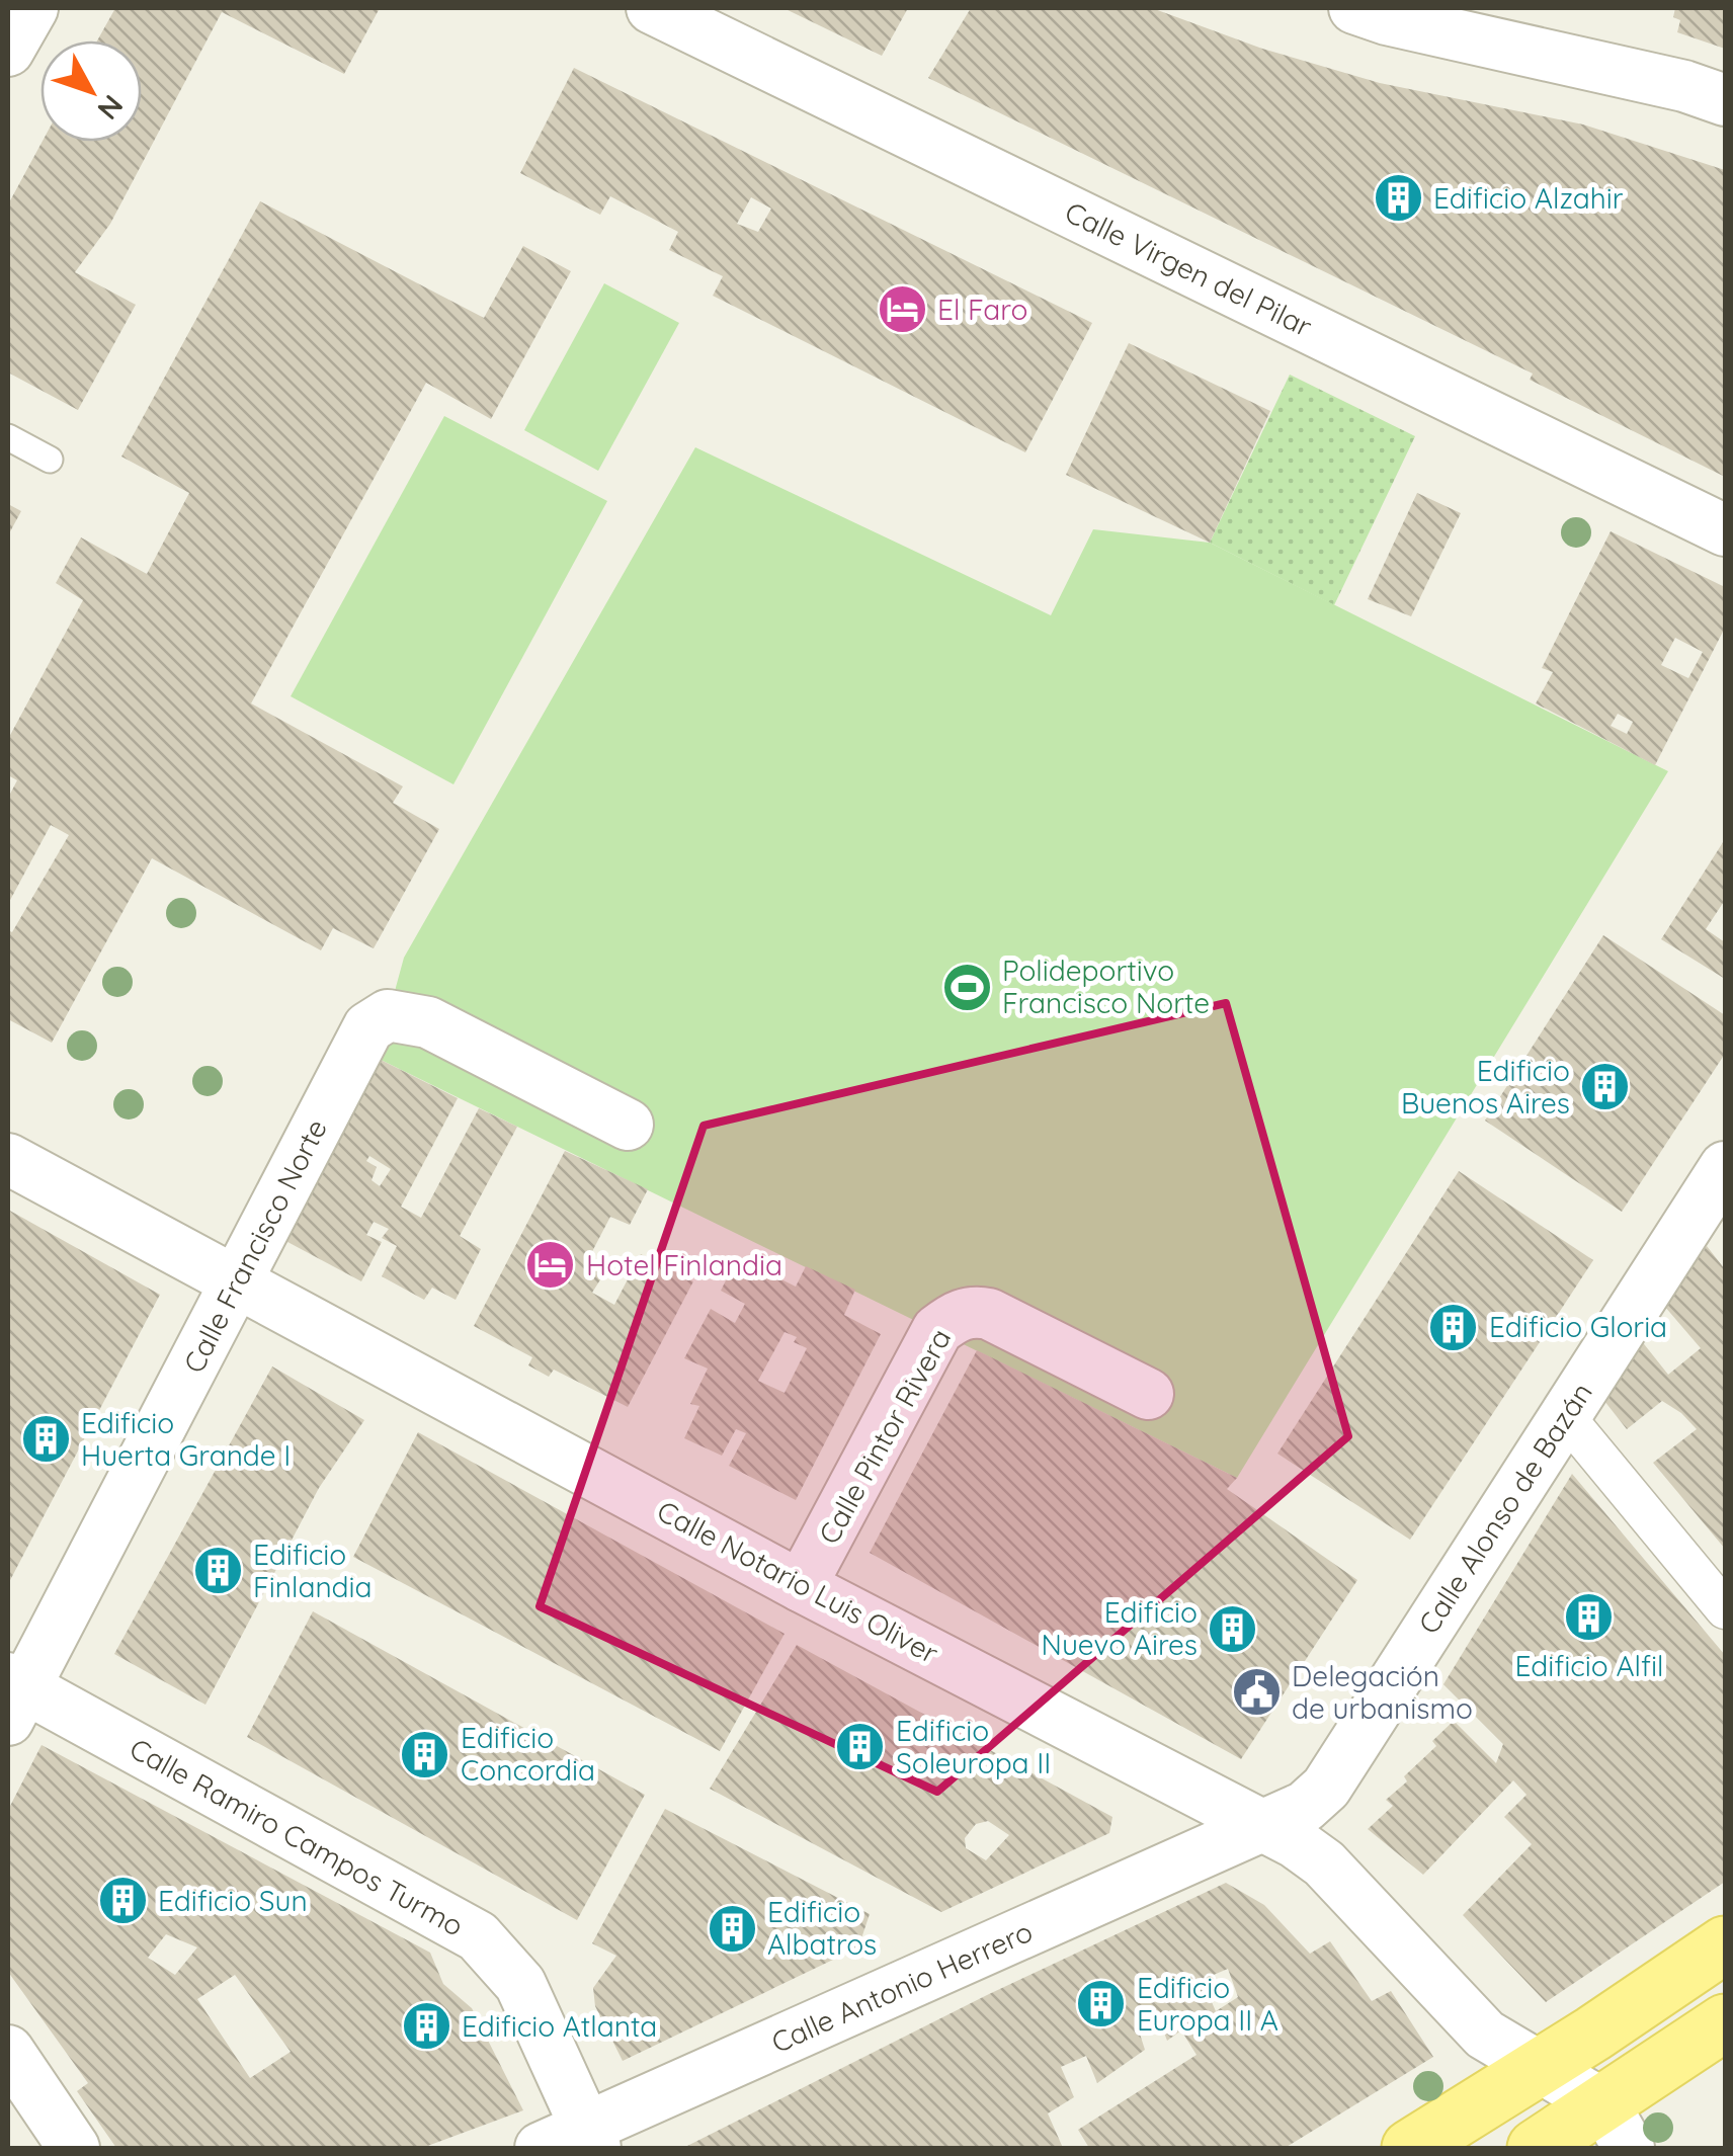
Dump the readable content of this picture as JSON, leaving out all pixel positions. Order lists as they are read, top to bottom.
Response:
{
  "streets": {
    "street": [
      "Calle Virgen del Pilar",
      "Calle Francisco Norte",
      "Calle Pintor Rivera",
      "Calle Alonso de Bazán",
      "Calle Notario Luis Oliver",
      "Calle Ramiro Campos Turmo",
      "Calle Antonio Herrero"
    ]
  },
  "crossings": [
    ["Calle Francisco Norte", "Calle Notario Luis Oliver"],
    ["Calle Francisco Norte", "Calle Ramiro Campos Turmo"],
    ["Calle Pintor Rivera", "Calle Notario Luis Oliver"],
    ["Calle Alonso de Bazán", "Calle Notario Luis Oliver"],
    ["Calle Alonso de Bazán", "Calle Antonio Herrero"],
    ["Calle Notario Luis Oliver", "Calle Antonio Herrero"],
    ["Calle Ramiro Campos Turmo", "Calle Antonio Herrero"]
  ],
  "places": {
    "building": [
      "Edificio Alzahir",
      "Edificio Buenos Aires",
      "Edificio Gloria",
      "Edificio Huerta Grande I",
      "Edificio Finlandia",
      "Edificio Alfil",
      "Edificio Nuevo Aires",
      "Edificio Soleuropa II",
      "Edificio Concordia",
      "Edificio Sun",
      "Edificio Albatros",
      "Edificio Europa II A",
      "Edificio Atlanta"
    ],
    "hotel": ["El Faro", "Hotel Finlandia"],
    "sports": ["Polideportivo Francisco Norte"],
    "public building": ["Delegación de urbanismo"]
  },
  "north": "bottom right"
}
